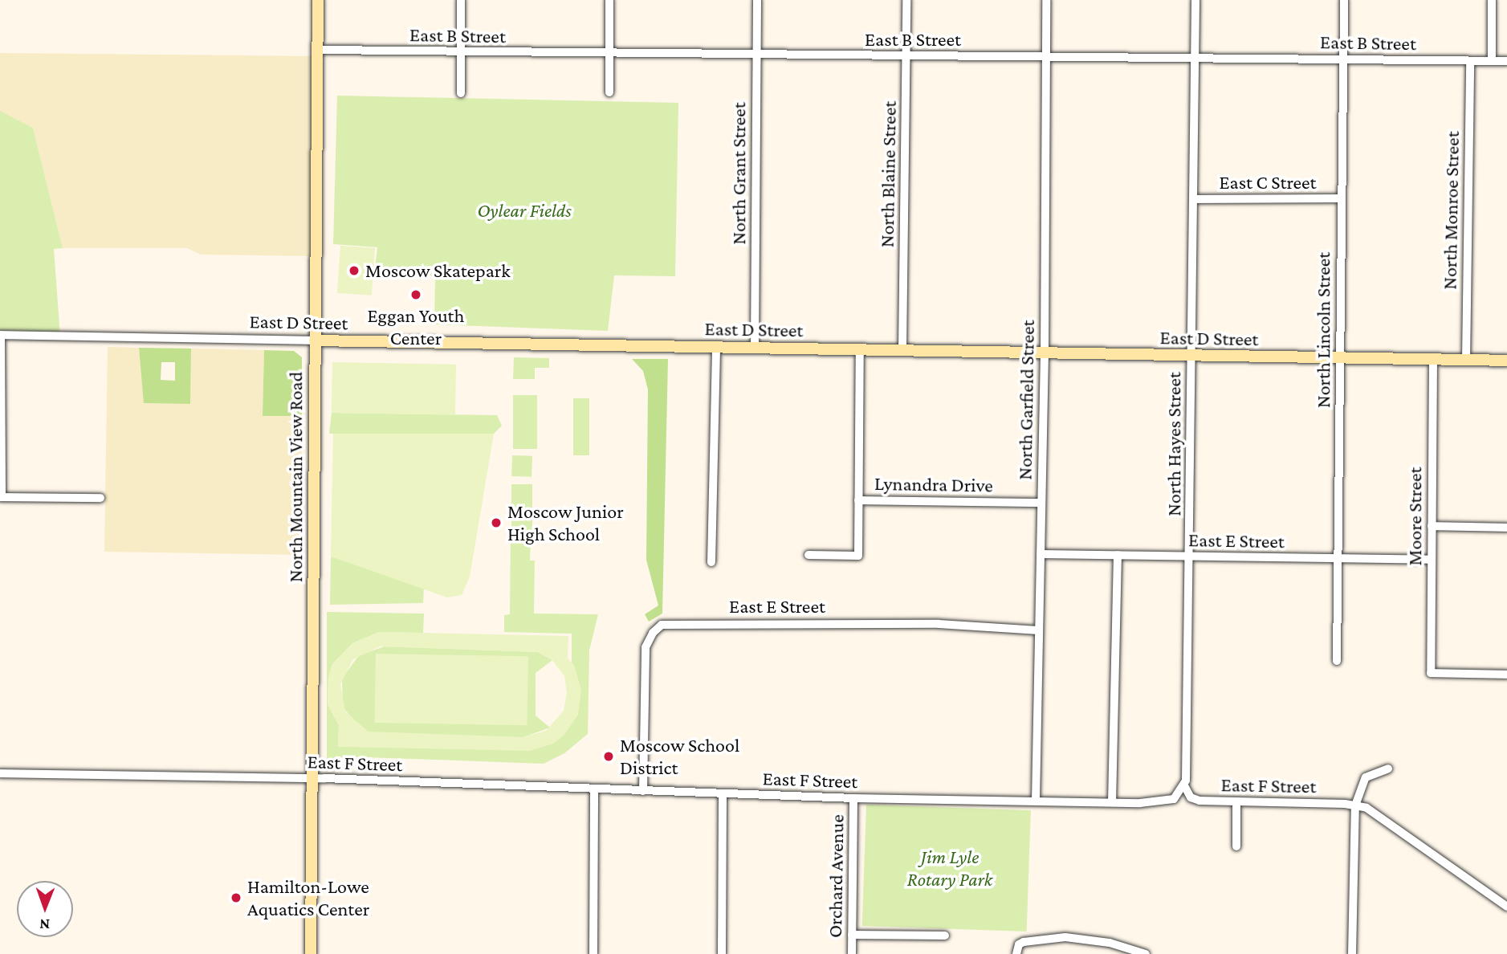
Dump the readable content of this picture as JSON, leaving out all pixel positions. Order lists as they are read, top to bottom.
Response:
{
  "streets": {
    "street": [
      "East B Street",
      "North Grant Street",
      "North Blaine Street",
      "East C Street",
      "North Monroe Street",
      "East D Street",
      "North Lincoln Street",
      "North Garfield Street",
      "North Hayes Street",
      "North Mountain View Road",
      "Lynandra Drive",
      "Moore Street",
      "East E Street",
      "East F Street",
      "Orchard Avenue"
    ]
  },
  "crossings": [
    ["East B Street", "North Grant Street"],
    ["East B Street", "North Blaine Street"],
    ["East B Street", "North Monroe Street"],
    ["East B Street", "North Lincoln Street"],
    ["East B Street", "North Garfield Street"],
    ["East B Street", "North Hayes Street"],
    ["East B Street", "North Mountain View Road"],
    ["North Grant Street", "East D Street"],
    ["North Blaine Street", "East D Street"],
    ["East C Street", "North Lincoln Street"],
    ["East C Street", "North Hayes Street"],
    ["North Monroe Street", "East D Street"],
    ["East D Street", "North Lincoln Street"],
    ["East D Street", "North Garfield Street"],
    ["East D Street", "North Hayes Street"],
    ["East D Street", "North Mountain View Road"],
    ["East D Street", "Moore Street"],
    ["North Lincoln Street", "East E Street"],
    ["North Garfield Street", "Lynandra Drive"],
    ["North Garfield Street", "East E Street"],
    ["North Garfield Street", "East F Street"],
    ["North Hayes Street", "East E Street"],
    ["North Hayes Street", "East F Street"],
    ["North Mountain View Road", "East F Street"],
    ["Moore Street", "East E Street"],
    ["East E Street", "East F Street"],
    ["East F Street", "Orchard Avenue"]
  ],
  "parks": ["Oylear Fields", "Jim Lyle Rotary Park"],
  "places": [
    "Moscow Skatepark",
    "Eggan Youth Center",
    "Moscow Junior High School",
    "Moscow School District",
    "Hamilton-Lowe Aquatics Center"
  ],
  "north": "bottom"
}
